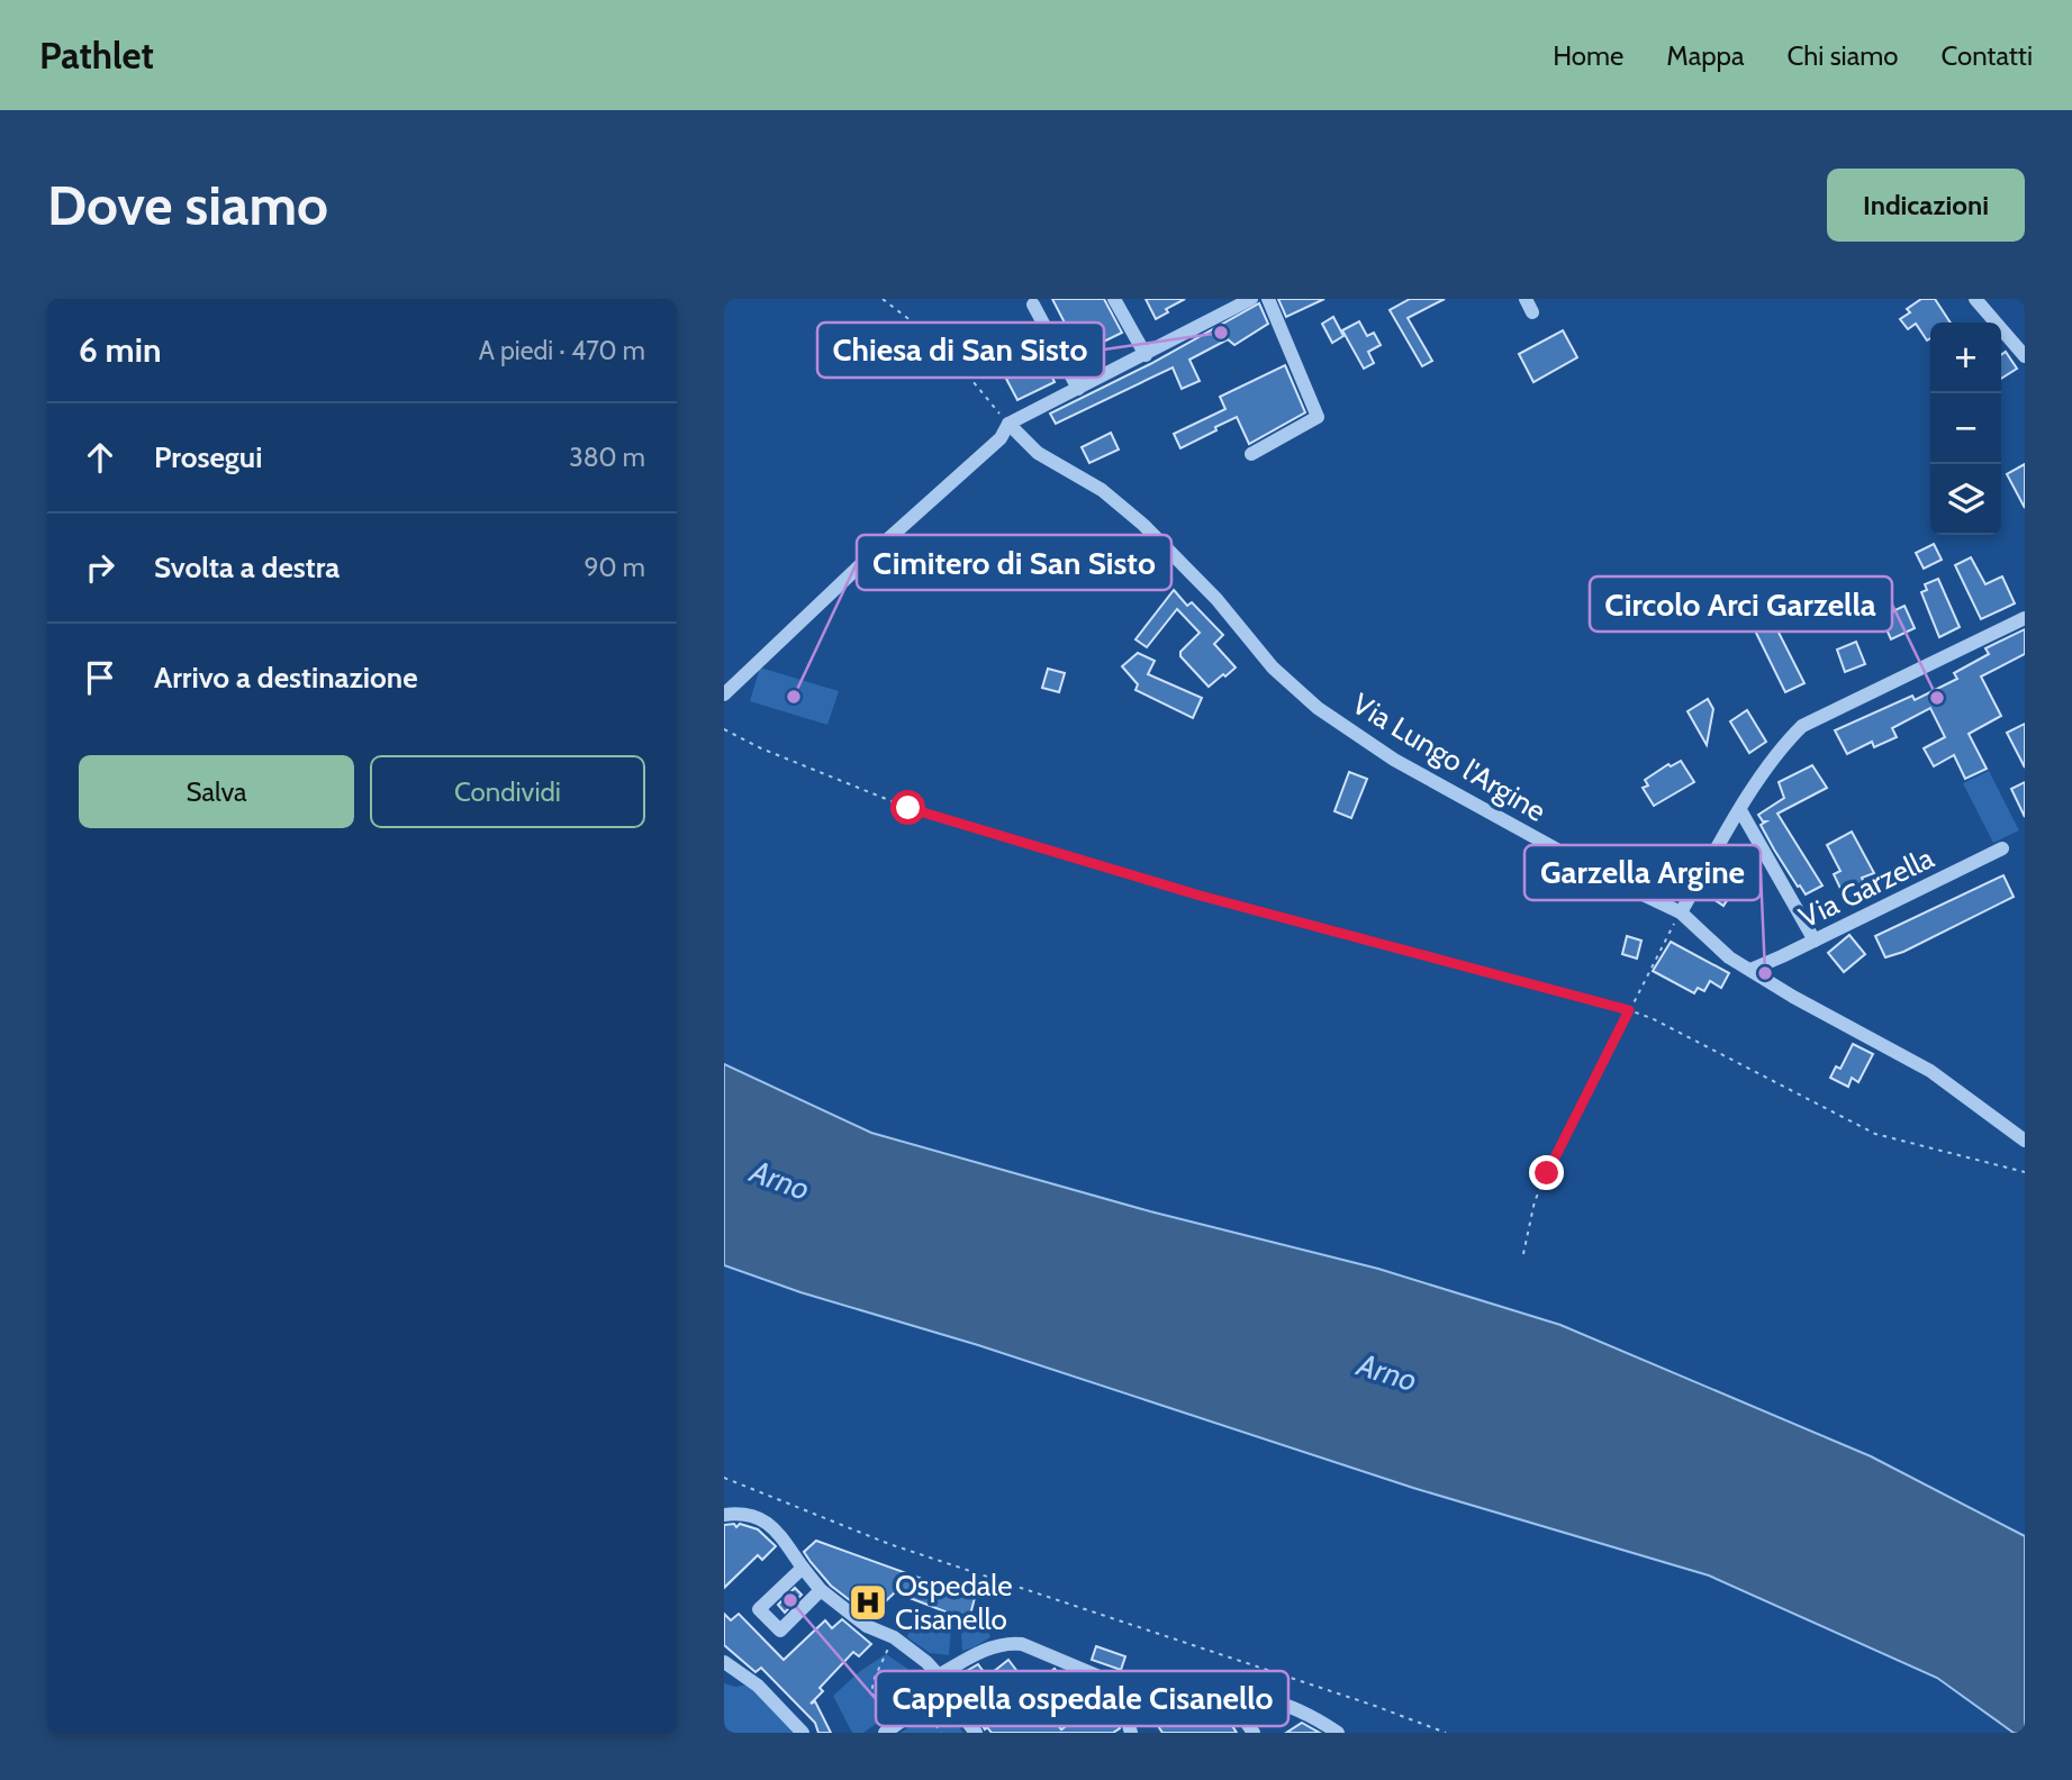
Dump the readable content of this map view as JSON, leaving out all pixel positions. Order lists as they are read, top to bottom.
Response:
{
  "streets": {
    "street": ["Via Lungo l'Argine", "Via Garzella"]
  },
  "crossings": [
    ["Via Lungo l'Argine", "Via Garzella"]
  ],
  "water": ["Arno"],
  "places": {
    "other": [
      "Chiesa di San Sisto",
      "Cimitero di San Sisto",
      "Circolo Arci Garzella",
      "Garzella Argine",
      "Cappella ospedale Cisanello"
    ],
    "hospital": ["Ospedale Cisanello"]
  },
  "page": {
    "header": "Pathlet",
    "nav": [
      "Home",
      "Mappa",
      "Chi siamo",
      "Contatti"
    ],
    "buttons": [
      "Indicazioni",
      ["Salva", "Condividi"]
    ],
    "title": "Dove siamo",
    "heading": ["6 min", "A piedi · 470 m"],
    "map_buttons": ["+", "−"],
    "list": [
      ["Prosegui", "380 m"],
      ["Svolta a destra", "90 m"],
      "Arrivo a destinazione"
    ]
  }
}
